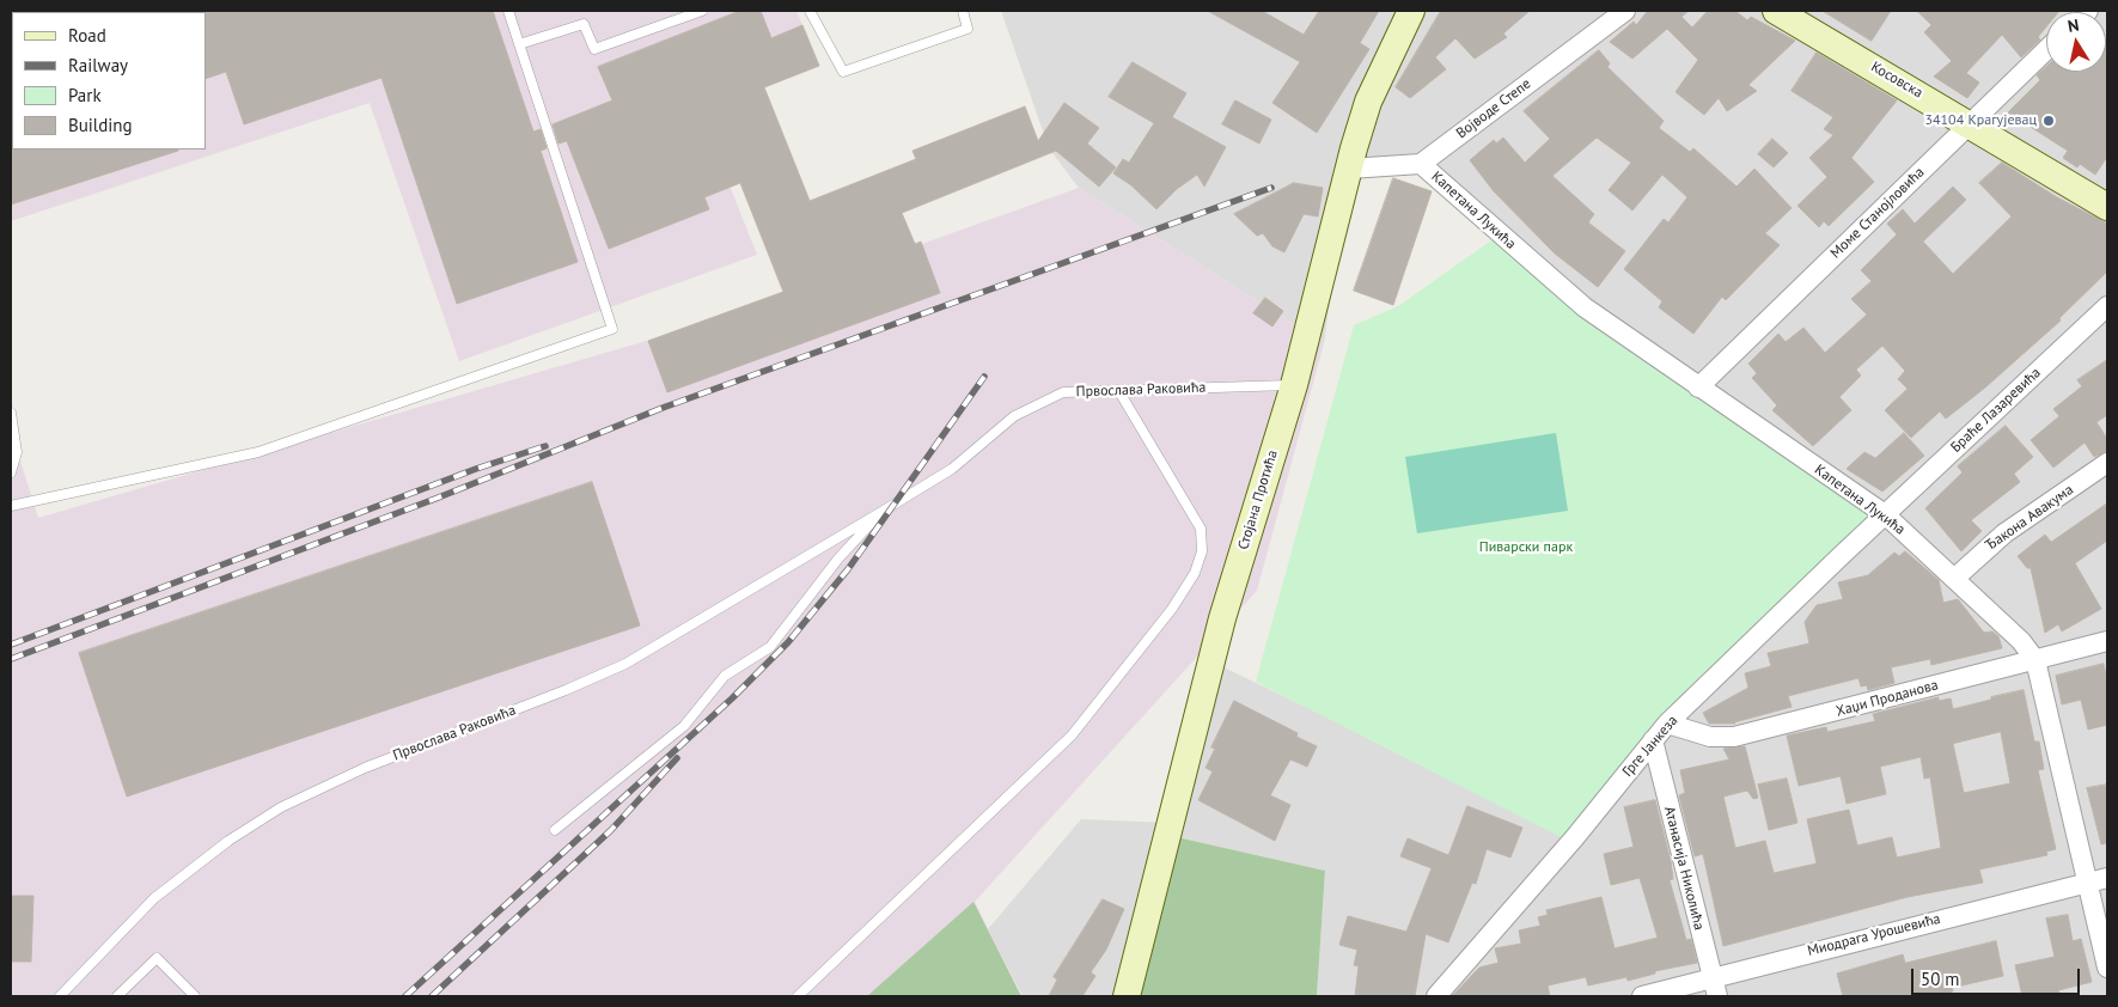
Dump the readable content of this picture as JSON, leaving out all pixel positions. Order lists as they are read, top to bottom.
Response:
{
  "streets": {
    "main road": ["Косовска", "Стојана Протића"],
    "street": [
      "Војводе Степе",
      "Капетана Лукића",
      "Моме Станојловића",
      "Браће Лазаревића",
      "Ђакона Авакума",
      "Хаџи Проданова",
      "Грге Јанкеза",
      "Атанасија Николића",
      "Миодрага Урошевића"
    ],
    "lane": ["Првослава Раковића"]
  },
  "crossings": [
    ["Косовска", "Моме Станојловића"],
    ["Војводе Степе", "Капетана Лукића"],
    ["Капетана Лукића", "Моме Станојловића"],
    ["Капетана Лукића", "Браће Лазаревића"],
    ["Капетана Лукића", "Ђакона Авакума"],
    ["Капетана Лукића", "Хаџи Проданова"],
    ["Капетана Лукића", "Грге Јанкеза"],
    ["Капетана Лукића", "Миодрага Урошевића"],
    ["Првослава Раковића", "Стојана Протића"],
    ["Браће Лазаревића", "Грге Јанкеза"],
    ["Хаџи Проданова", "Грге Јанкеза"],
    ["Грге Јанкеза", "Атанасија Николића"],
    ["Атанасија Николића", "Миодрага Урошевића"]
  ],
  "parks": ["Пиварски парк"],
  "places": ["34104 Крагујевац"],
  "legend": [
    "Road",
    "Railway",
    "Park",
    "Building"
  ],
  "scale_bar": "50 m",
  "north": "top"
}
